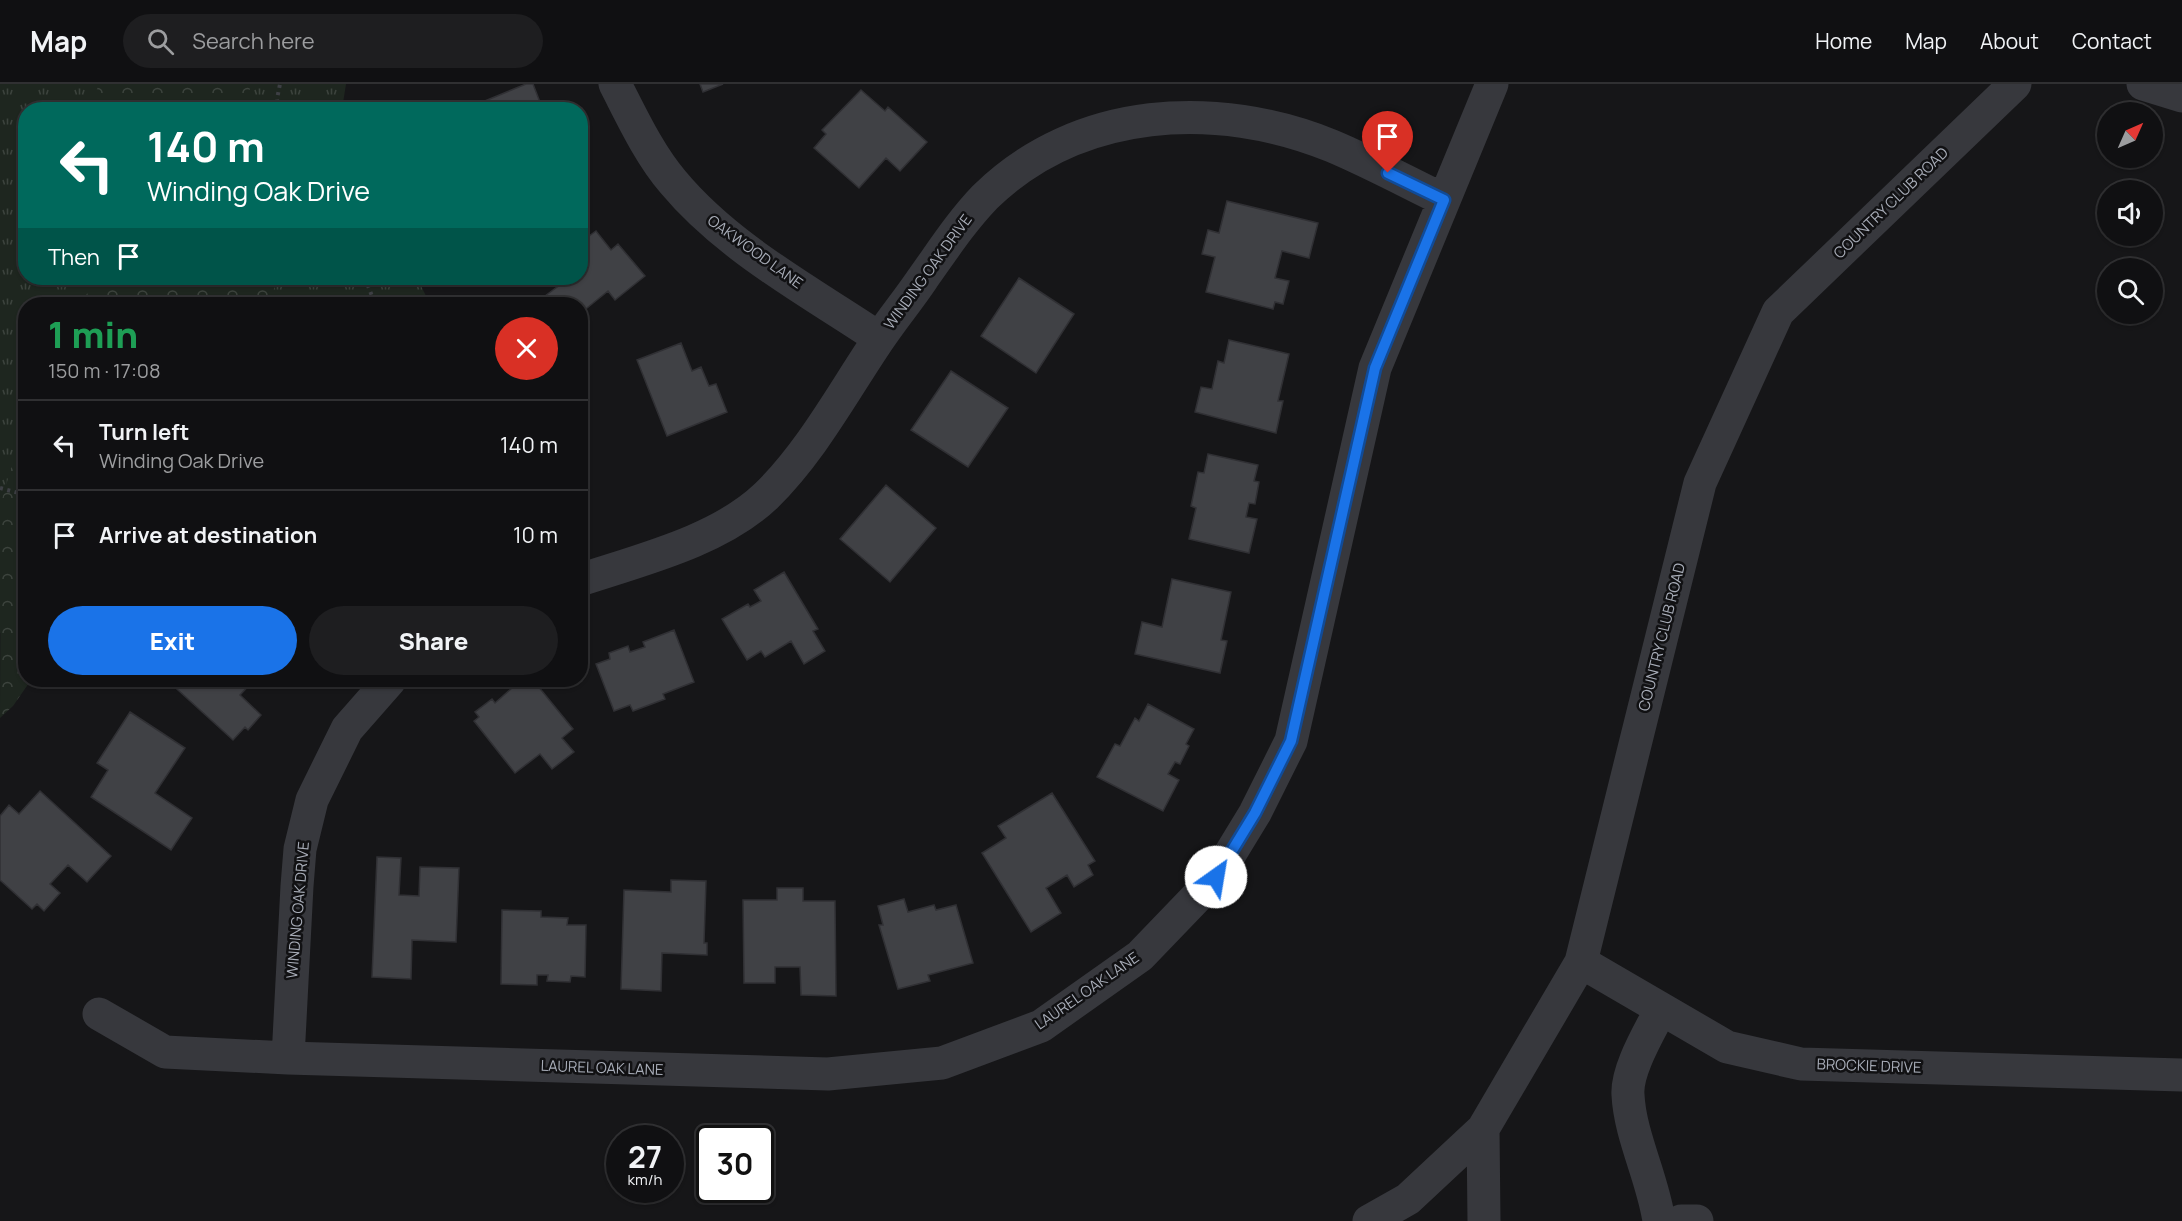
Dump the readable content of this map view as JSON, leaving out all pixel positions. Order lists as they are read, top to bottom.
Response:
{
  "streets": {
    "street": [
      "COUNTRY CLUB ROAD",
      "OAKWOOD LANE",
      "WINDING OAK DRIVE",
      "LAUREL OAK LANE",
      "BROCKIE DRIVE"
    ]
  },
  "crossings": [
    ["COUNTRY CLUB ROAD", "BROCKIE DRIVE"],
    ["OAKWOOD LANE", "WINDING OAK DRIVE"],
    ["WINDING OAK DRIVE", "LAUREL OAK LANE"]
  ],
  "north": "top right",
  "page": {
    "header": "Map",
    "search": "Search here",
    "nav": [
      "Home",
      "Map",
      "About",
      "Contact"
    ],
    "turn": ["140 m", "Winding Oak Drive"],
    "then": "Then",
    "heading": ["1 min", "150 m · 17:08"],
    "list": [
      {
        "name": "Turn left",
        "note": "Winding Oak Drive",
        "value": "140 m"
      },
      {
        "name": "Arrive at destination",
        "value": "10 m"
      }
    ],
    "buttons": ["Exit", "Share"],
    "speed": "27 km/h",
    "limit": "30"
  }
}
